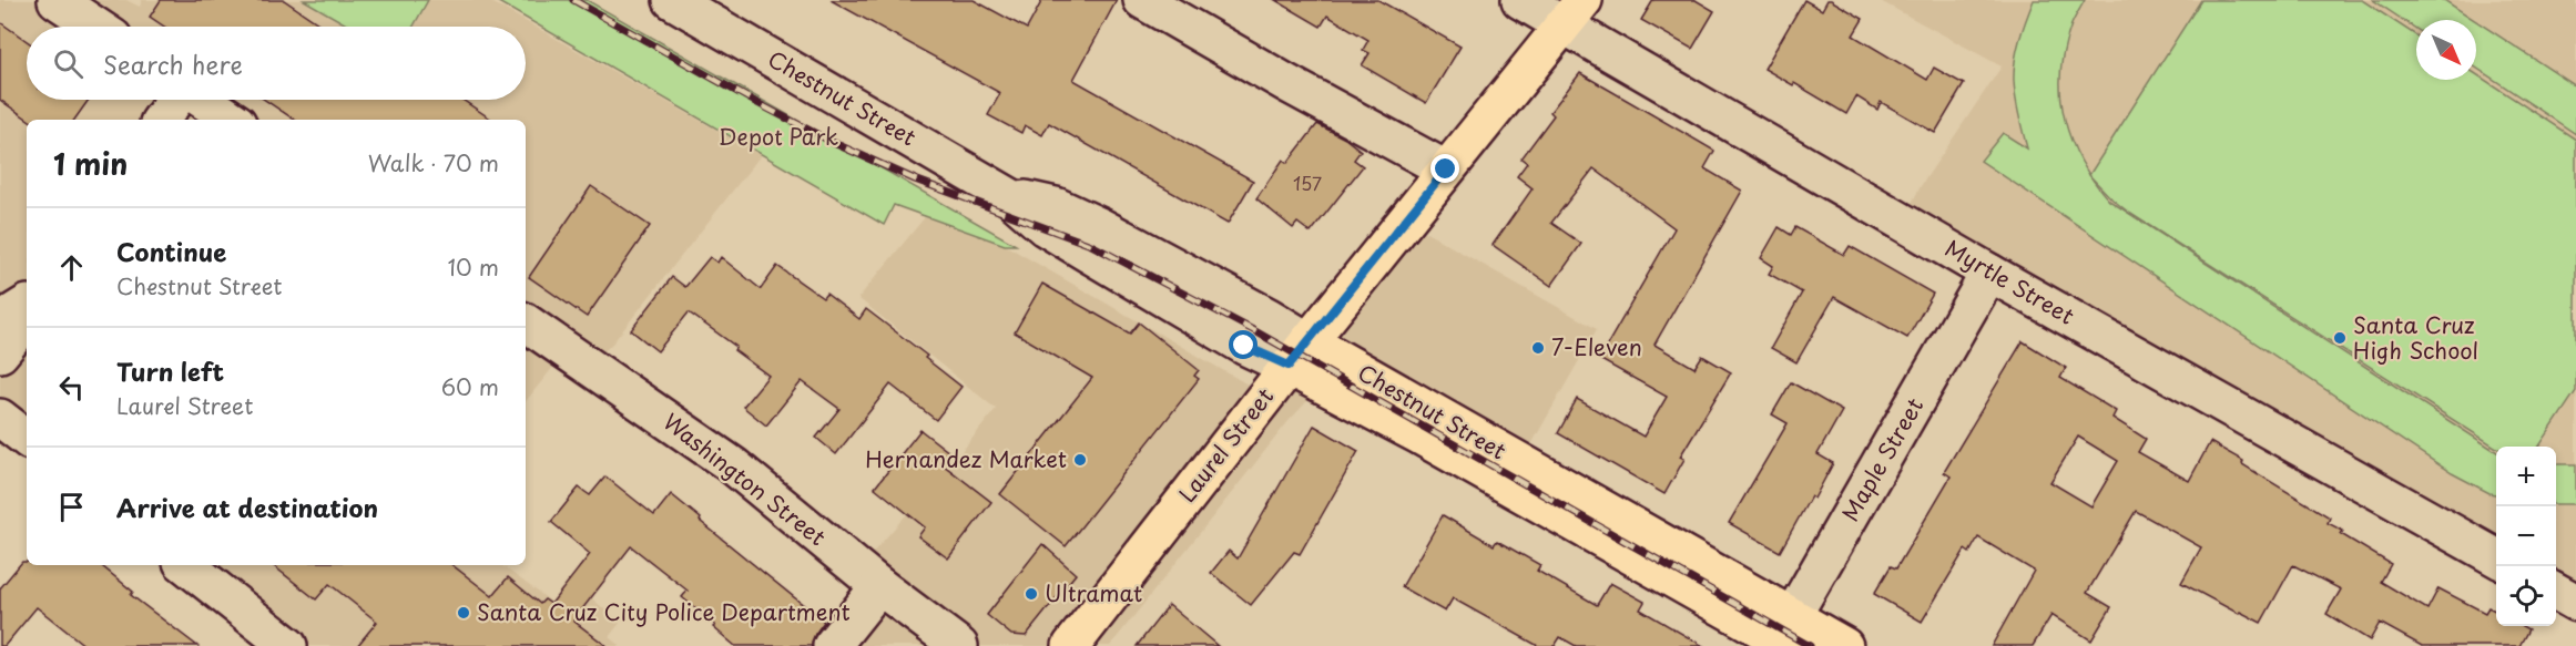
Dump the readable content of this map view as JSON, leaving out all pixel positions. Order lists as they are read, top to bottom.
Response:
{
  "streets": {
    "main road": ["Chestnut Street", "Laurel Street"],
    "street": ["Myrtle Street", "Maple Street", "Washington Street"]
  },
  "crossings": [
    ["Chestnut Street", "Laurel Street"],
    ["Chestnut Street", "Maple Street"],
    ["Myrtle Street", "Laurel Street"],
    ["Myrtle Street", "Maple Street"]
  ],
  "parks": ["Depot Park"],
  "places": [
    "Santa Cruz High School",
    "7-Eleven",
    "Hernandez Market",
    "Ultramat",
    "Santa Cruz City Police Department"
  ],
  "house_numbers": ["157"],
  "north": "bottom right",
  "page": {
    "search": "Search here",
    "heading": ["1 min", "Walk · 70 m"],
    "list": [
      ["Continue", "Chestnut Street", "10 m"],
      ["Turn left", "Laurel Street", "60 m"],
      "Arrive at destination"
    ],
    "map_buttons": ["+", "−"]
  }
}
